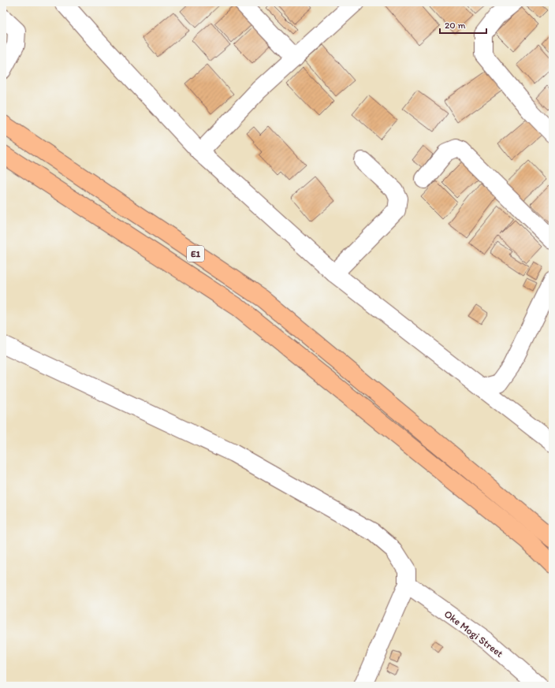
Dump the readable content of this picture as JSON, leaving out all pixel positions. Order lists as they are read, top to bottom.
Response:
{
  "streets": {
    "highway": ["E1"],
    "street": ["Oke Mogi Street"]
  },
  "scale_bar": "20 m"
}
